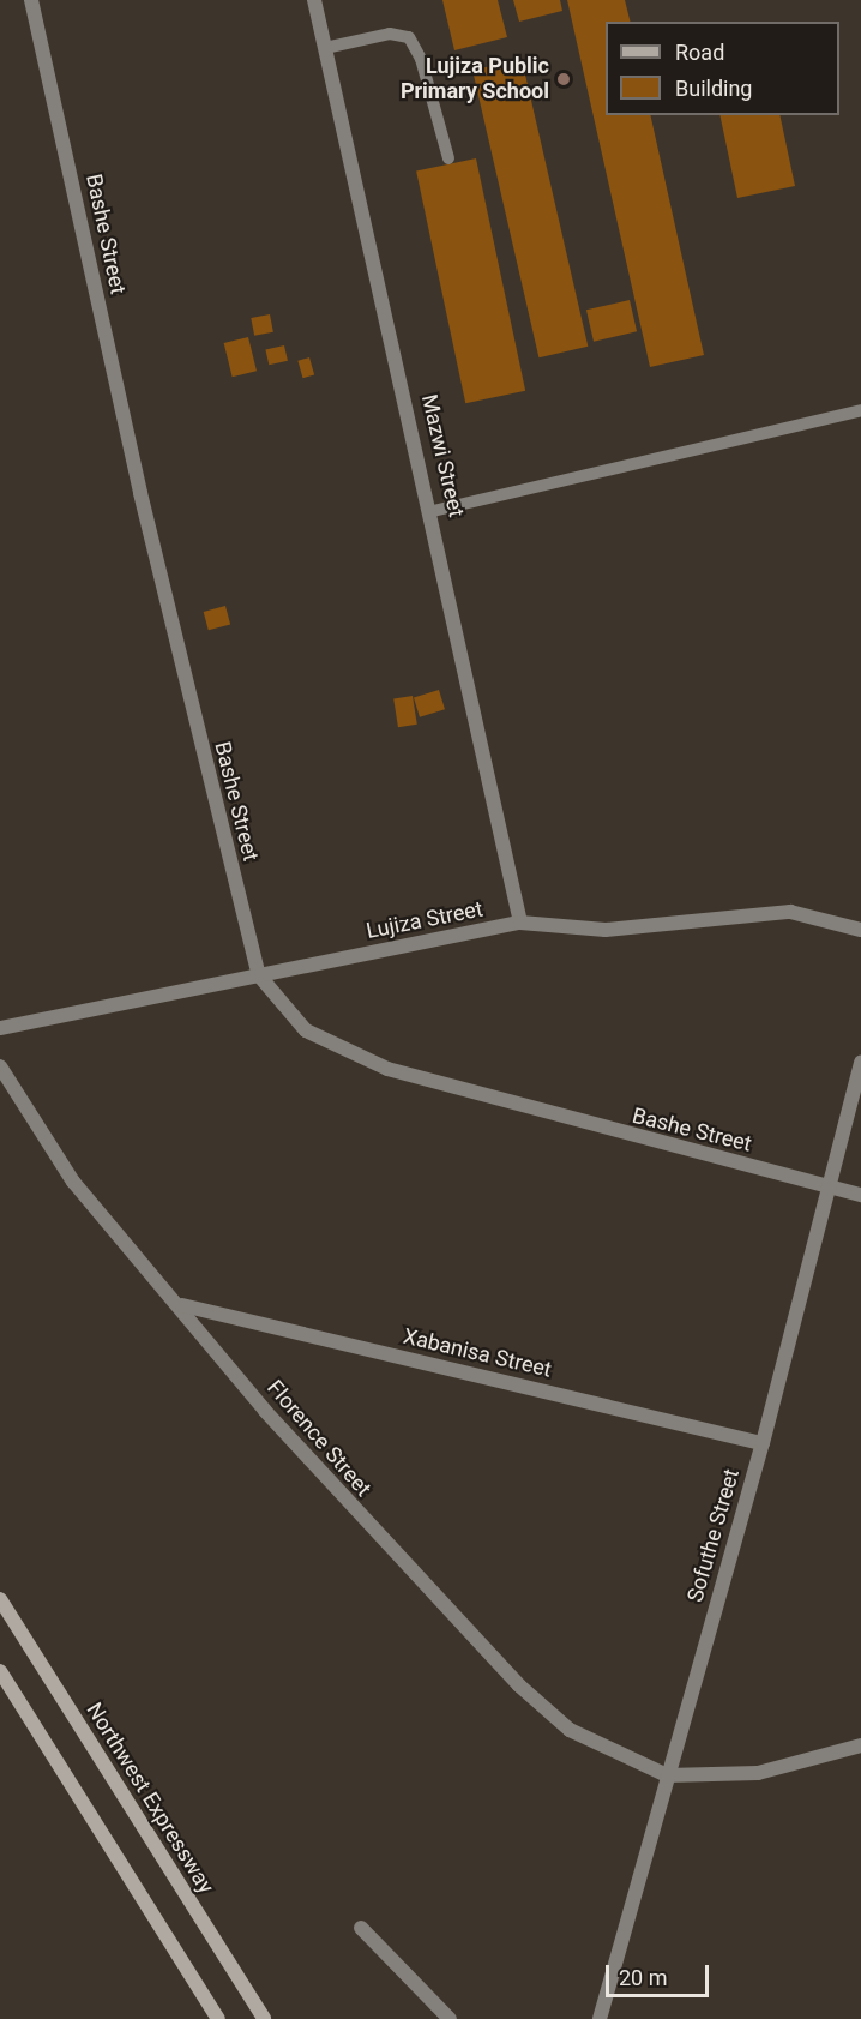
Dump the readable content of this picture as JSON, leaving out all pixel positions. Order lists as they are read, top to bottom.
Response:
{
  "streets": {
    "main road": ["Northwest Expressway"],
    "street": [
      "Bashe Street",
      "Mazwi Street",
      "Lujiza Street",
      "Xabanisa Street",
      "Florence Street",
      "Sofuthe Street"
    ]
  },
  "crossings": [
    ["Bashe Street", "Lujiza Street"],
    ["Bashe Street", "Sofuthe Street"],
    ["Mazwi Street", "Lujiza Street"],
    ["Xabanisa Street", "Florence Street"],
    ["Xabanisa Street", "Sofuthe Street"],
    ["Florence Street", "Sofuthe Street"]
  ],
  "places": ["Lujiza Public Primary School"],
  "legend": ["Road", "Building"],
  "scale_bar": "20 m"
}
